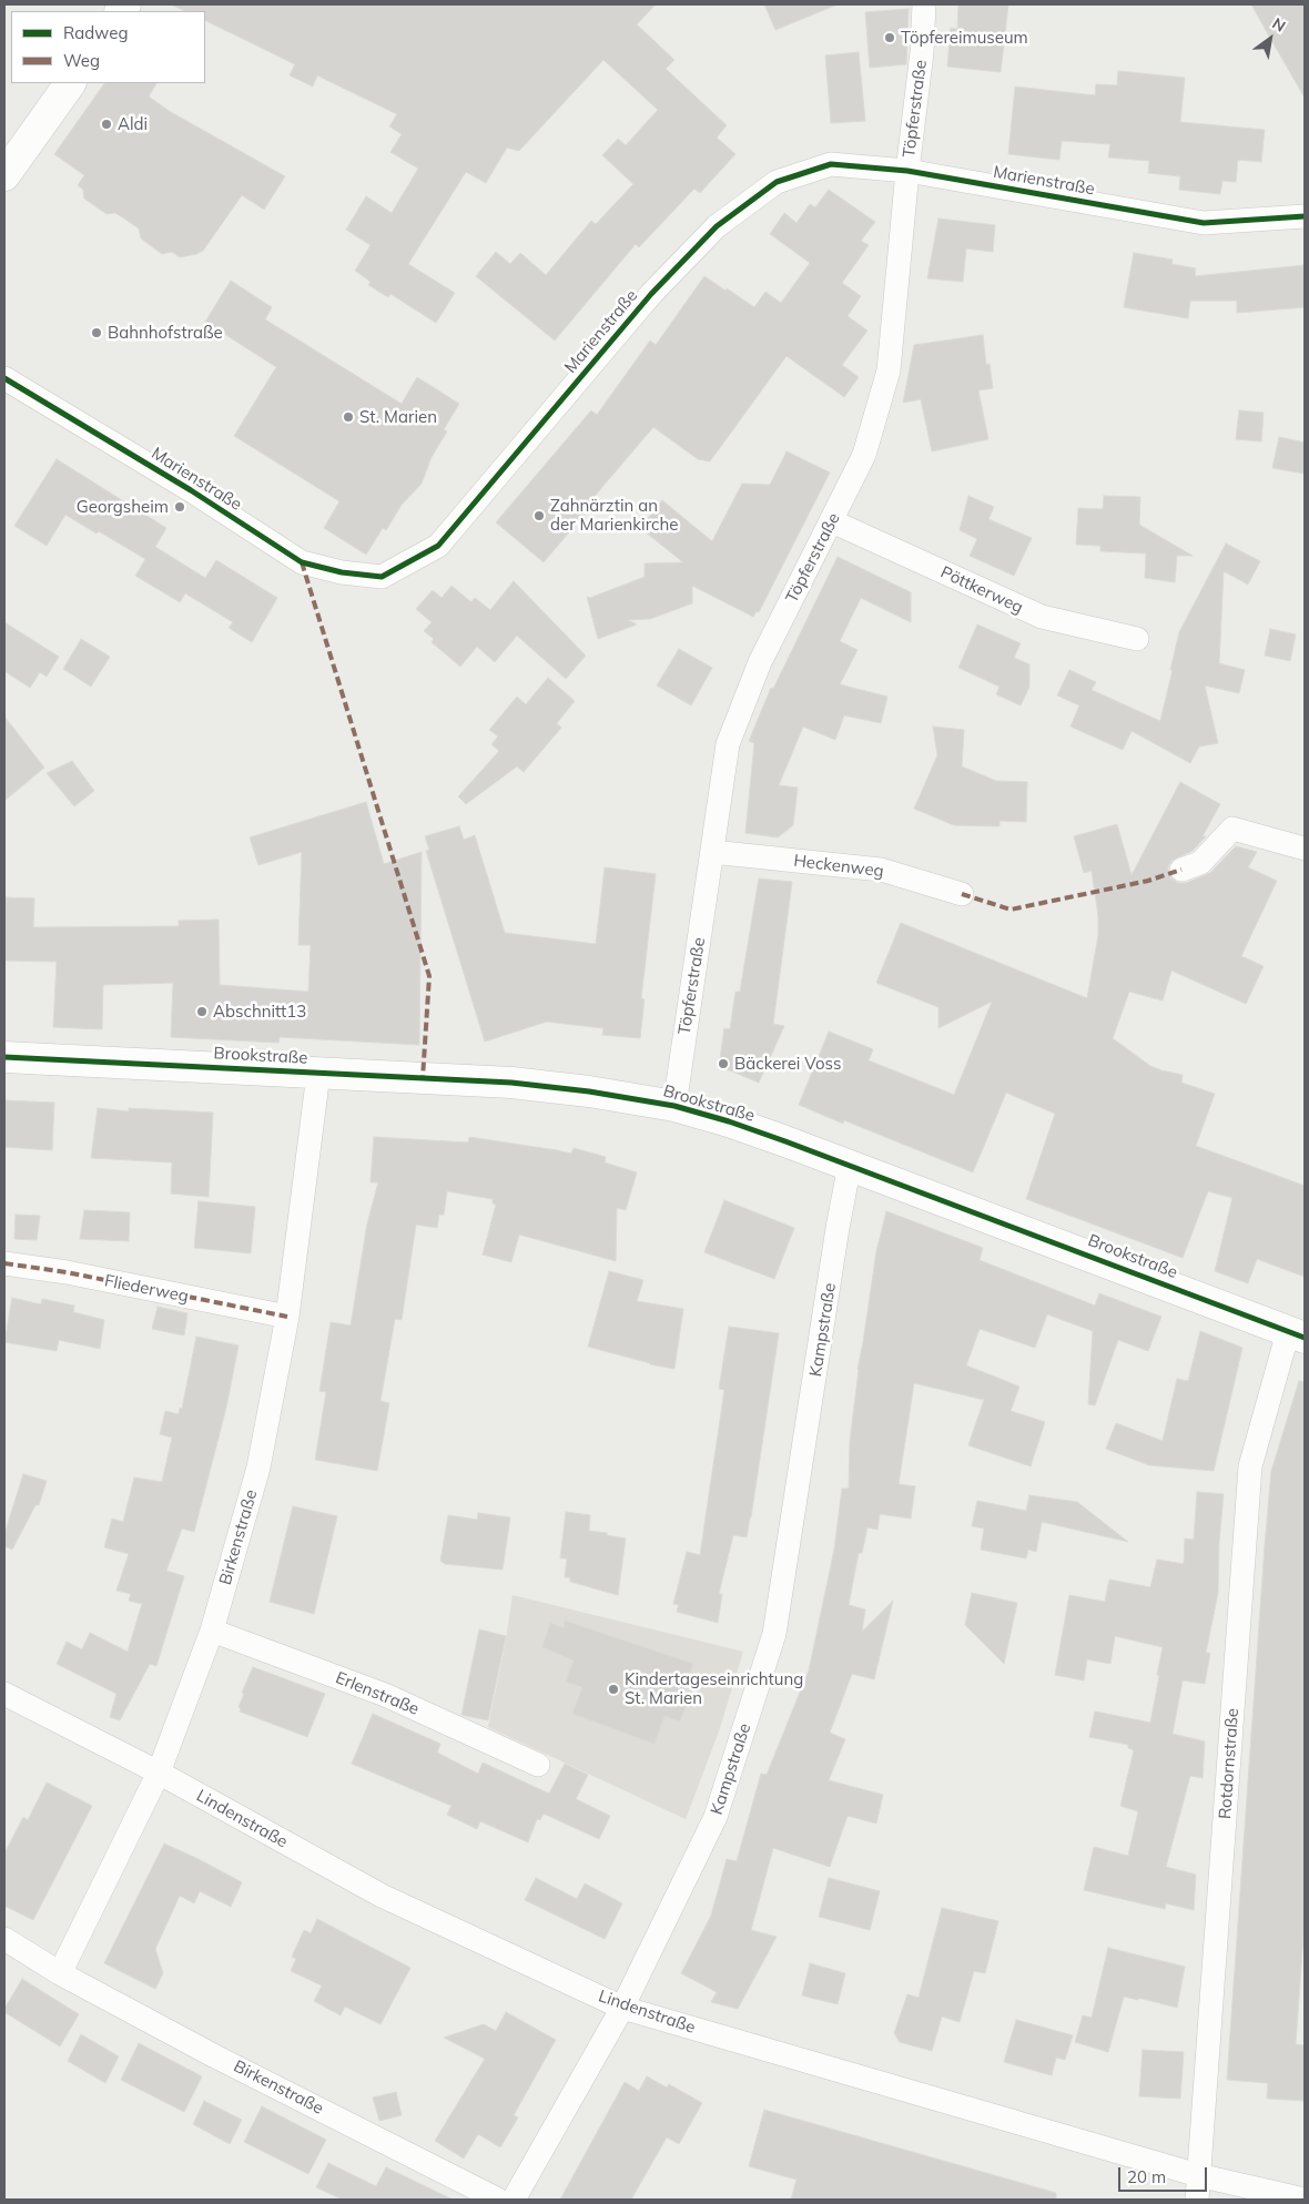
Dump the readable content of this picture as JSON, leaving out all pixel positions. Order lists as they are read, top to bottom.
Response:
{
  "streets": {
    "main road": ["Brookstraße"],
    "street": [
      "Töpferstraße",
      "Marienstraße",
      "Pöttkerweg",
      "Heckenweg",
      "Fliederweg",
      "Kampstraße",
      "Birkenstraße",
      "Erlenstraße",
      "Rotdornstraße",
      "Lindenstraße"
    ]
  },
  "crossings": [
    ["Töpferstraße", "Marienstraße"],
    ["Töpferstraße", "Pöttkerweg"],
    ["Töpferstraße", "Heckenweg"],
    ["Töpferstraße", "Brookstraße"],
    ["Brookstraße", "Kampstraße"],
    ["Brookstraße", "Birkenstraße"],
    ["Brookstraße", "Rotdornstraße"],
    ["Fliederweg", "Birkenstraße"],
    ["Kampstraße", "Lindenstraße"],
    ["Birkenstraße", "Erlenstraße"],
    ["Birkenstraße", "Lindenstraße"],
    ["Rotdornstraße", "Lindenstraße"]
  ],
  "places": [
    "Töpfereimuseum",
    "Aldi",
    "Bahnhofstraße",
    "St. Marien",
    "Georgsheim",
    "Zahnärztin an der Marienkirche",
    "Abschnitt13",
    "Bäckerei Voss",
    "Kindertageseinrichtung St. Marien"
  ],
  "legend": ["Radweg", "Weg"],
  "scale_bar": "20 m",
  "north": "top right"
}
